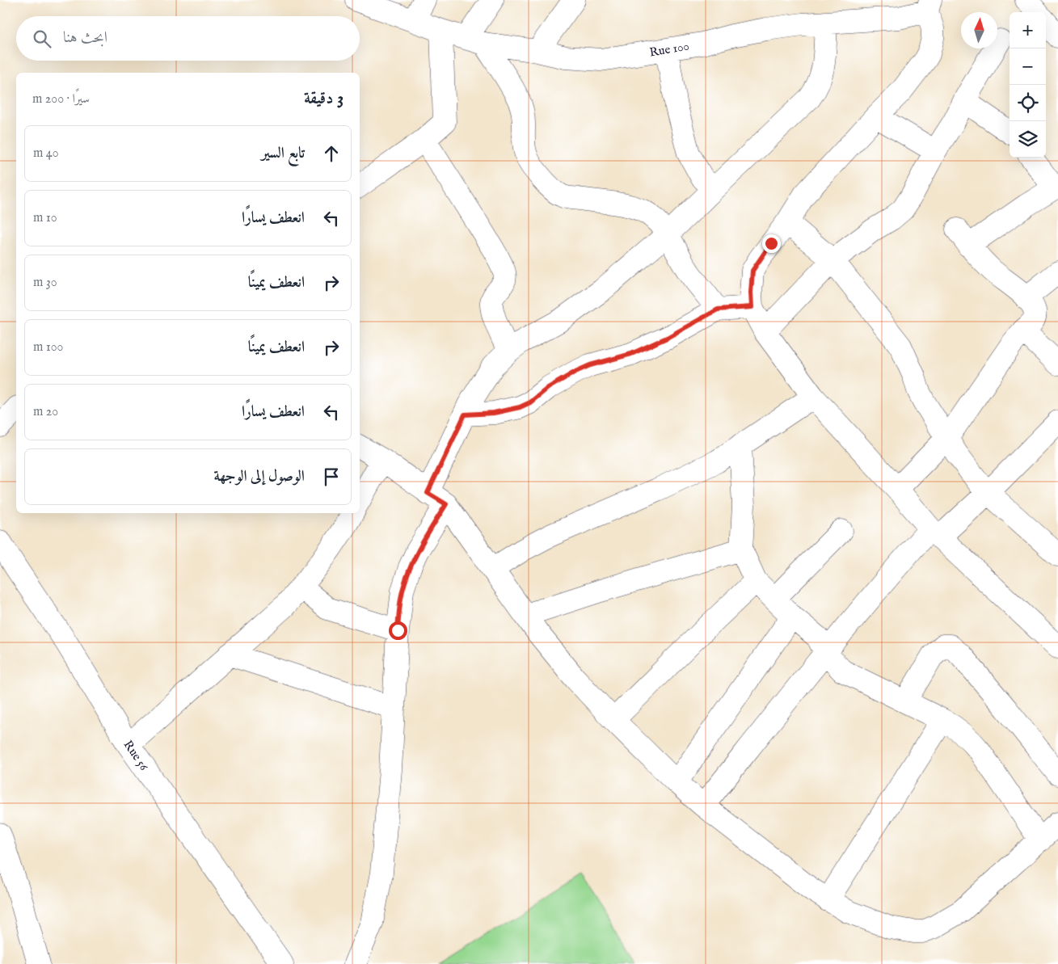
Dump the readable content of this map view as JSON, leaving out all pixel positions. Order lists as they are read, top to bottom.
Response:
{
  "streets": {
    "street": ["Rue 100", "Rue 56"]
  },
  "north": "top",
  "page": {
    "map_buttons": ["+", "−"],
    "search": "ابحث هنا",
    "heading": ["3 دقيقة", "سيرًا · 200 m"],
    "list": [
      ["تابع السير", "40 m"],
      ["انعطف يسارًا", "10 m"],
      ["انعطف يمينًا", "30 m"],
      ["انعطف يمينًا", "100 m"],
      ["انعطف يسارًا", "20 m"],
      "الوصول إلى الوجهة"
    ]
  }
}
